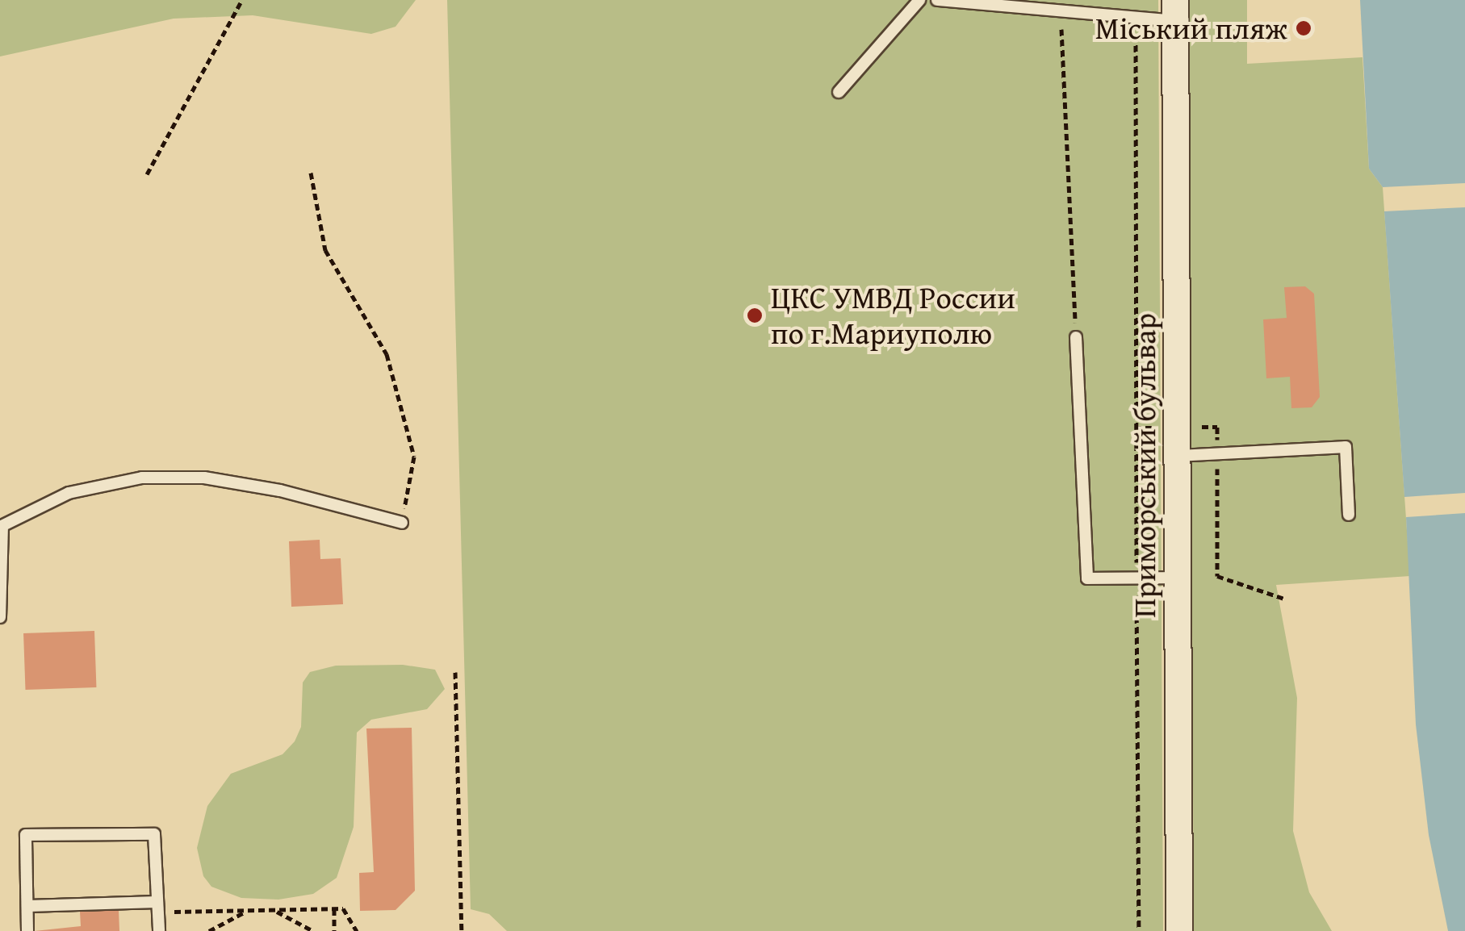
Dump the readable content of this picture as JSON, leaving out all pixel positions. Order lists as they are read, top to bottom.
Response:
{
  "streets": {
    "street": ["Приморський бульвар"]
  },
  "places": ["Міський пляж", "ЦКС УМВД России по г.Мариуполю"]
}
